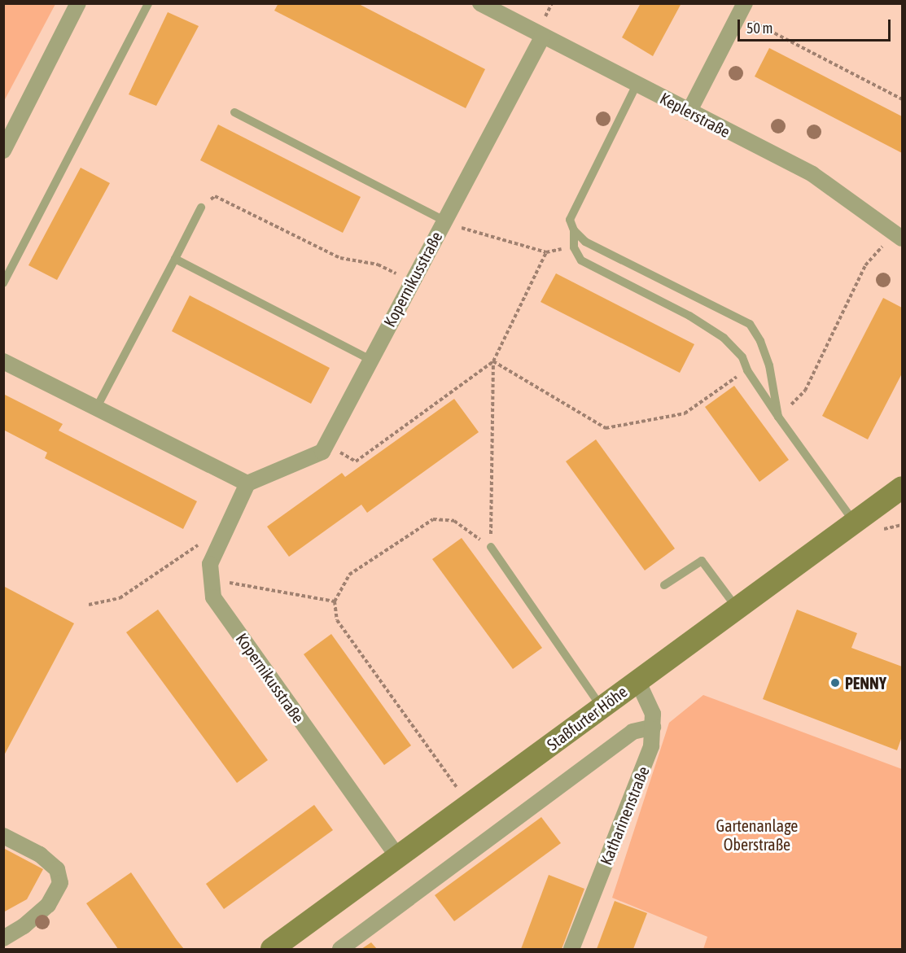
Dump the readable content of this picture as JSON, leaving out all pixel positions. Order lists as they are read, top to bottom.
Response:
{
  "streets": {
    "main road": ["Staßfurter Höhe"],
    "street": ["Keplerstraße", "Kopernikusstraße", "Katharinenstraße"]
  },
  "crossings": [
    ["Keplerstraße", "Kopernikusstraße"],
    ["Kopernikusstraße", "Staßfurter Höhe"],
    ["Staßfurter Höhe", "Katharinenstraße"]
  ],
  "parks": ["Gartenanlage Oberstraße"],
  "places": ["PENNY"],
  "scale_bar": "50 m"
}
